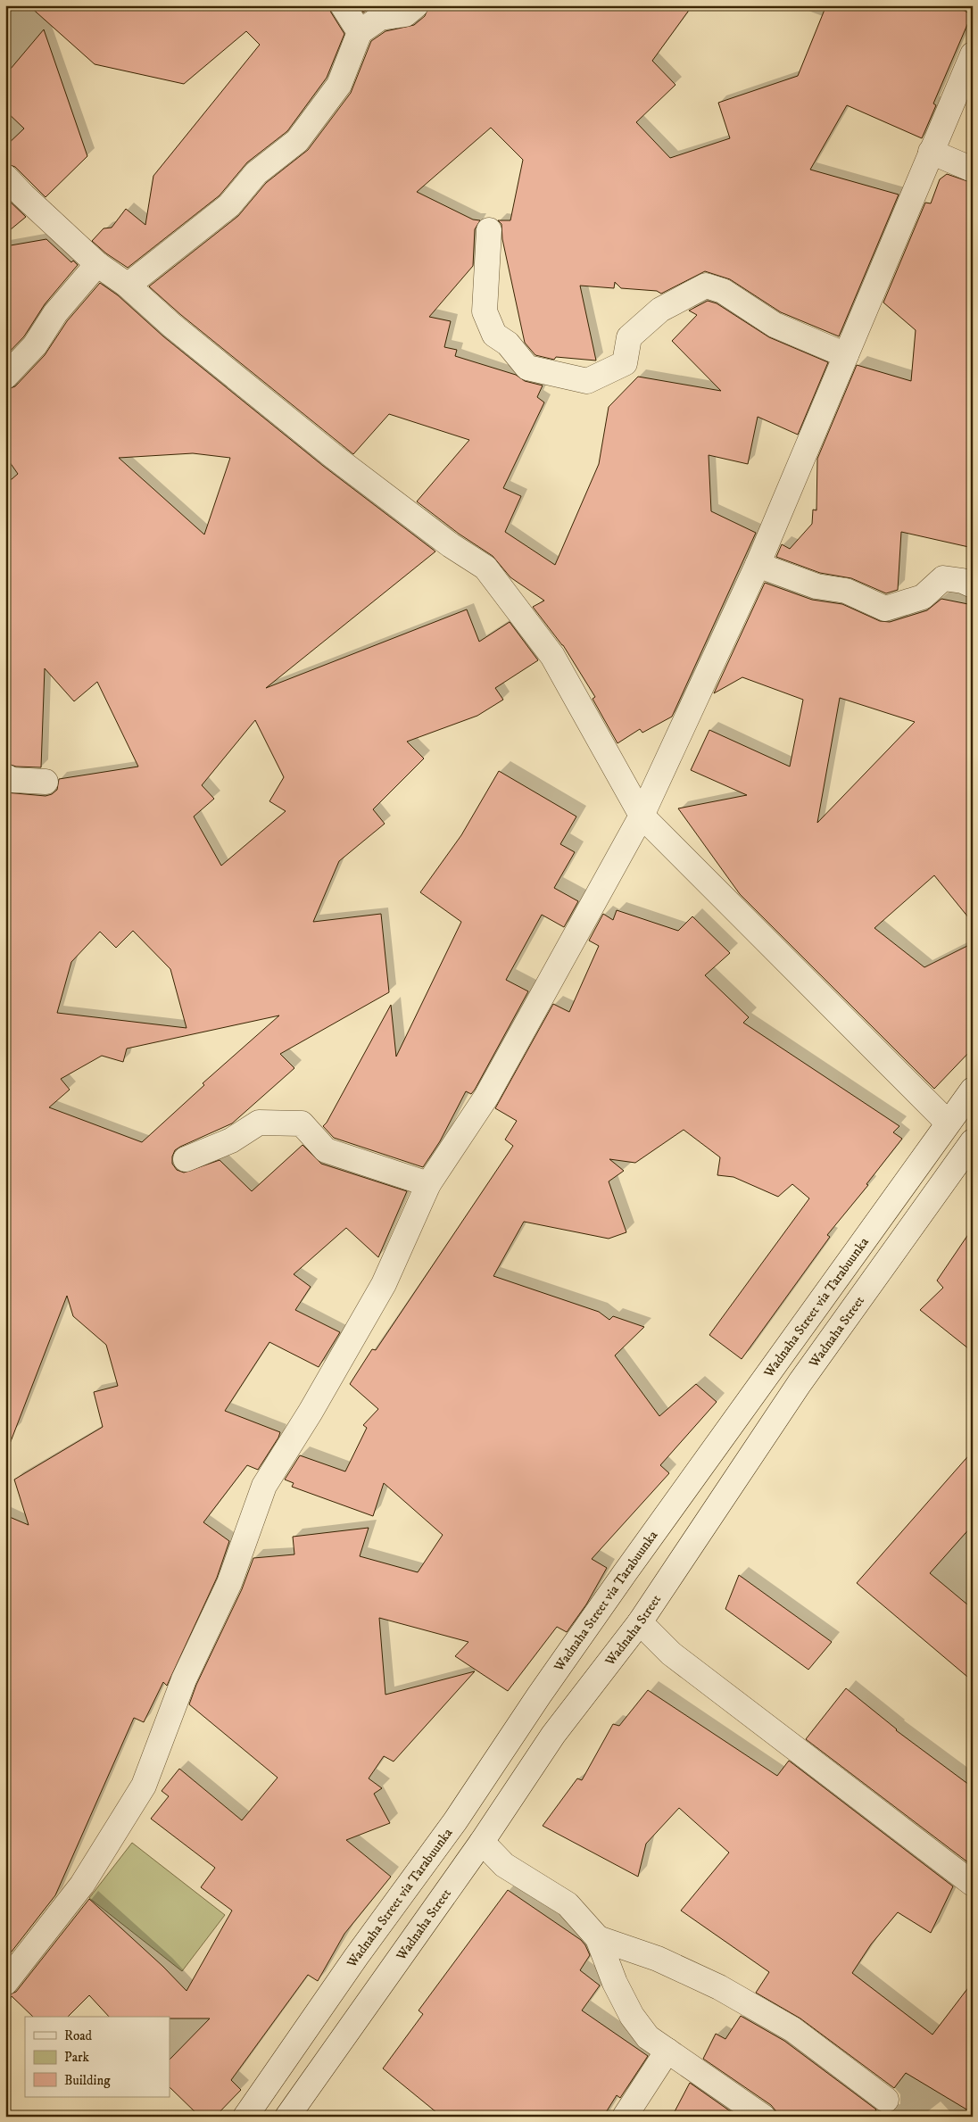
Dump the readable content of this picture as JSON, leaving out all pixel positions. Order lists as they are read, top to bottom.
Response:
{
  "streets": {
    "street": ["Wadnaha Street via Tarabuunka", "Wadnaha Street"]
  },
  "legend": ["Road", "Park", "Building"]
}
